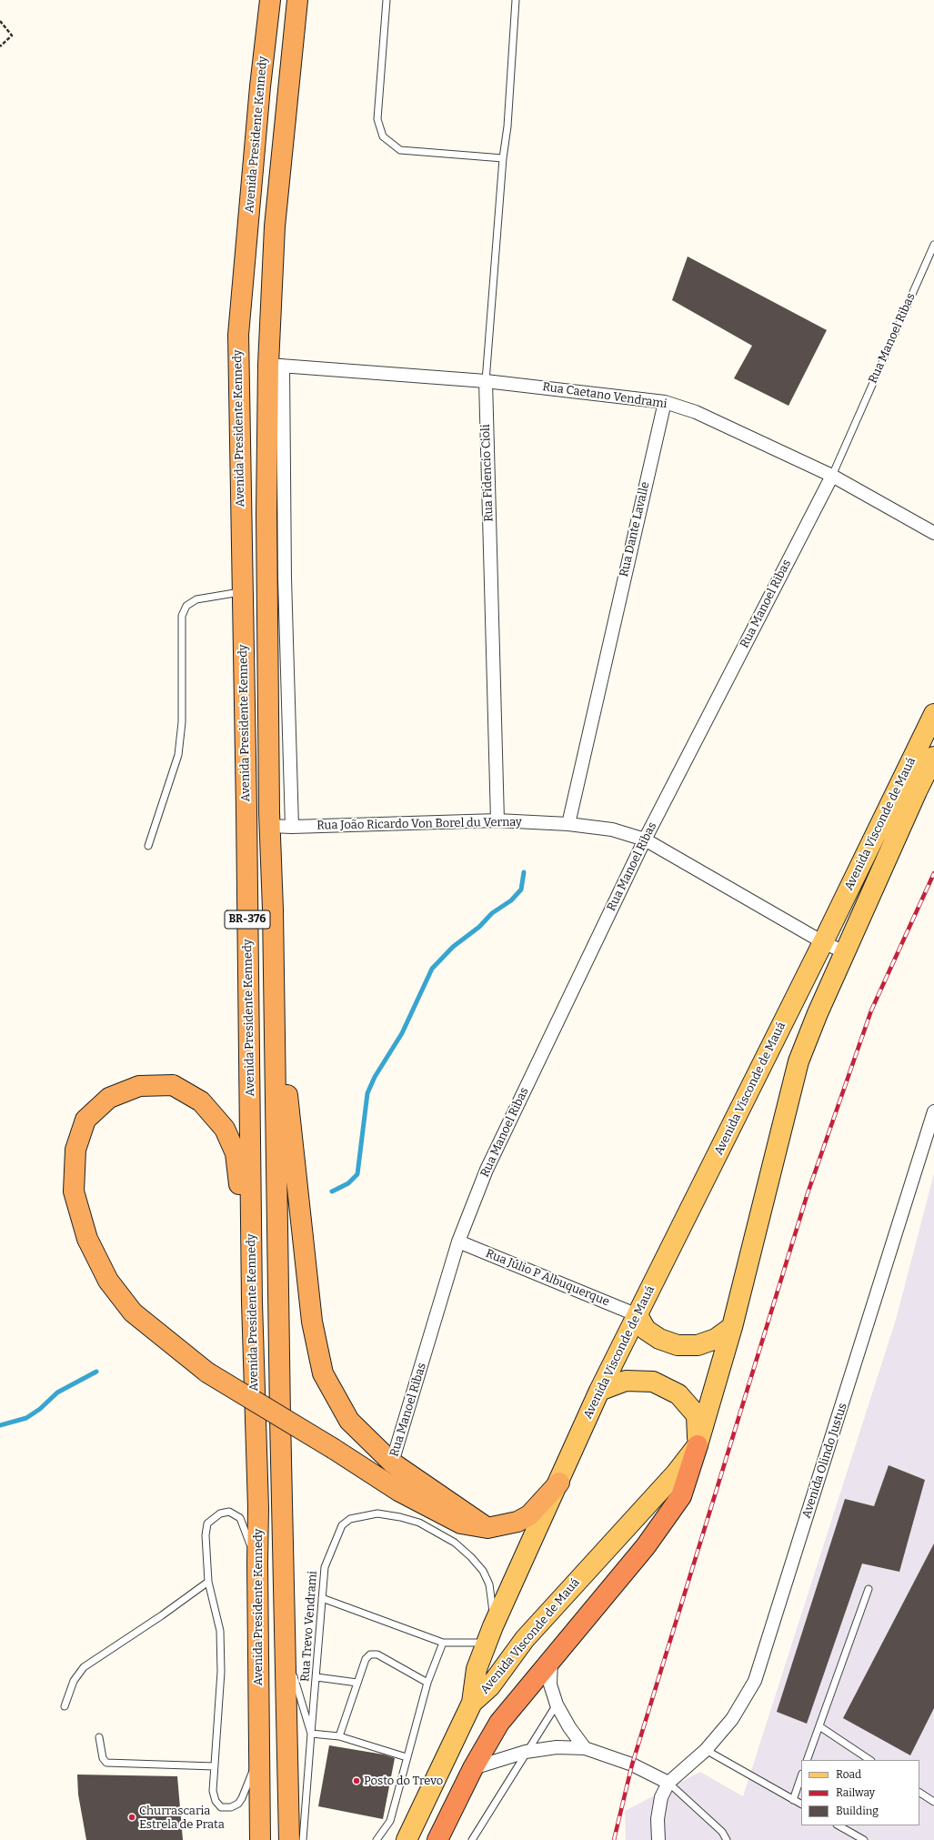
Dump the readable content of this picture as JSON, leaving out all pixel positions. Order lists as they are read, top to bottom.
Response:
{
  "streets": {
    "highway": ["Avenida Presidente Kennedy", "BR-376"],
    "main road": ["Avenida Visconde de Mauá"],
    "street": [
      "Rua Manoel Ribas",
      "Rua Caetano Vendrami",
      "Rua Fidencio Cioli",
      "Rua Dante Lavalle",
      "Rua João Ricardo Von Borel du Vernay",
      "Rua Júlio P Albuquerque",
      "Avenida Olindo Justus"
    ],
    "lane": ["Rua Trevo Vendrami"]
  },
  "crossings": [
    ["Avenida Presidente Kennedy", "Rua Caetano Vendrami"],
    ["Avenida Presidente Kennedy", "Rua João Ricardo Von Borel du Vernay"],
    ["Rua Manoel Ribas", "Rua Caetano Vendrami"],
    ["Rua Manoel Ribas", "Rua João Ricardo Von Borel du Vernay"],
    ["Rua Manoel Ribas", "Rua Júlio P Albuquerque"],
    ["Rua Caetano Vendrami", "Rua Fidencio Cioli"],
    ["Rua Caetano Vendrami", "Rua Dante Lavalle"],
    ["Rua Fidencio Cioli", "Rua João Ricardo Von Borel du Vernay"],
    ["Rua Dante Lavalle", "Rua João Ricardo Von Borel du Vernay"],
    ["Rua João Ricardo Von Borel du Vernay", "Avenida Visconde de Mauá"],
    ["Avenida Visconde de Mauá", "Rua Júlio P Albuquerque"],
    ["Avenida Visconde de Mauá", "Rua Trevo Vendrami"]
  ],
  "places": ["Posto do Trevo", "Churrascaria Estrela de Prata"],
  "legend": ["Road", "Railway", "Building"]
}
